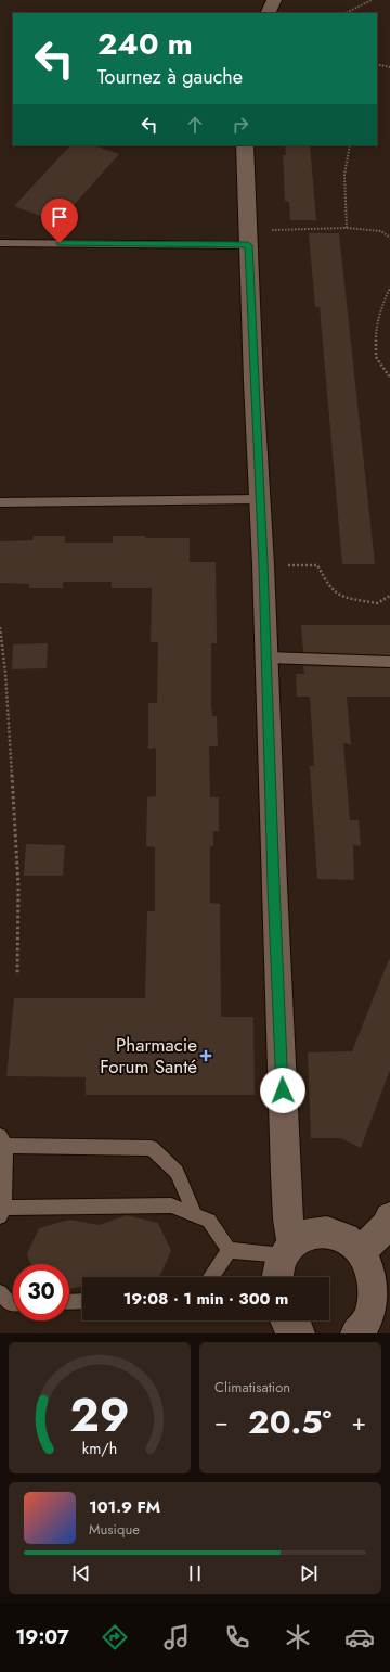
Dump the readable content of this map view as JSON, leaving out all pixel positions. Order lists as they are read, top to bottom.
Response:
{
  "places": {
    "health": ["Pharmacie Forum Santé"]
  },
  "page": {
    "turn": ["240 m", "Tournez à gauche"],
    "limit": "30",
    "trip": "19:08 · 1 min · 300 m",
    "tile": "Climatisation",
    "heat": ["−", "20.5°", "+"],
    "song": ["101.9 FM", "Musique"],
    "tabs": "19:07",
    "gauge": ["29", "km/h"]
  }
}
